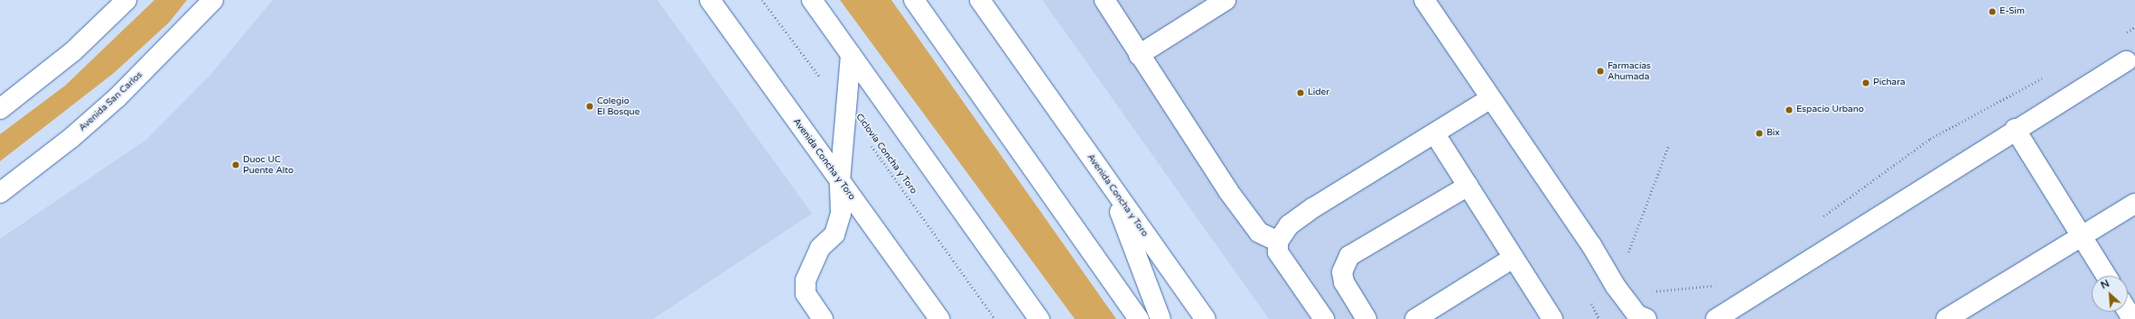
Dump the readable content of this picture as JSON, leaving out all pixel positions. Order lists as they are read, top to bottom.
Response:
{
  "streets": {
    "main road": ["Avenida San Carlos", "Avenida Concha y Toro"],
    "path": ["Ciclovía Concha y Toro"]
  },
  "places": [
    "E-Sim",
    "Farmacias Ahumada",
    "Pichara",
    "Lider",
    "Colegio El Bosque",
    "Espacio Urbano",
    "Bix",
    "Duoc UC Puente Alto"
  ],
  "north": "top left"
}
